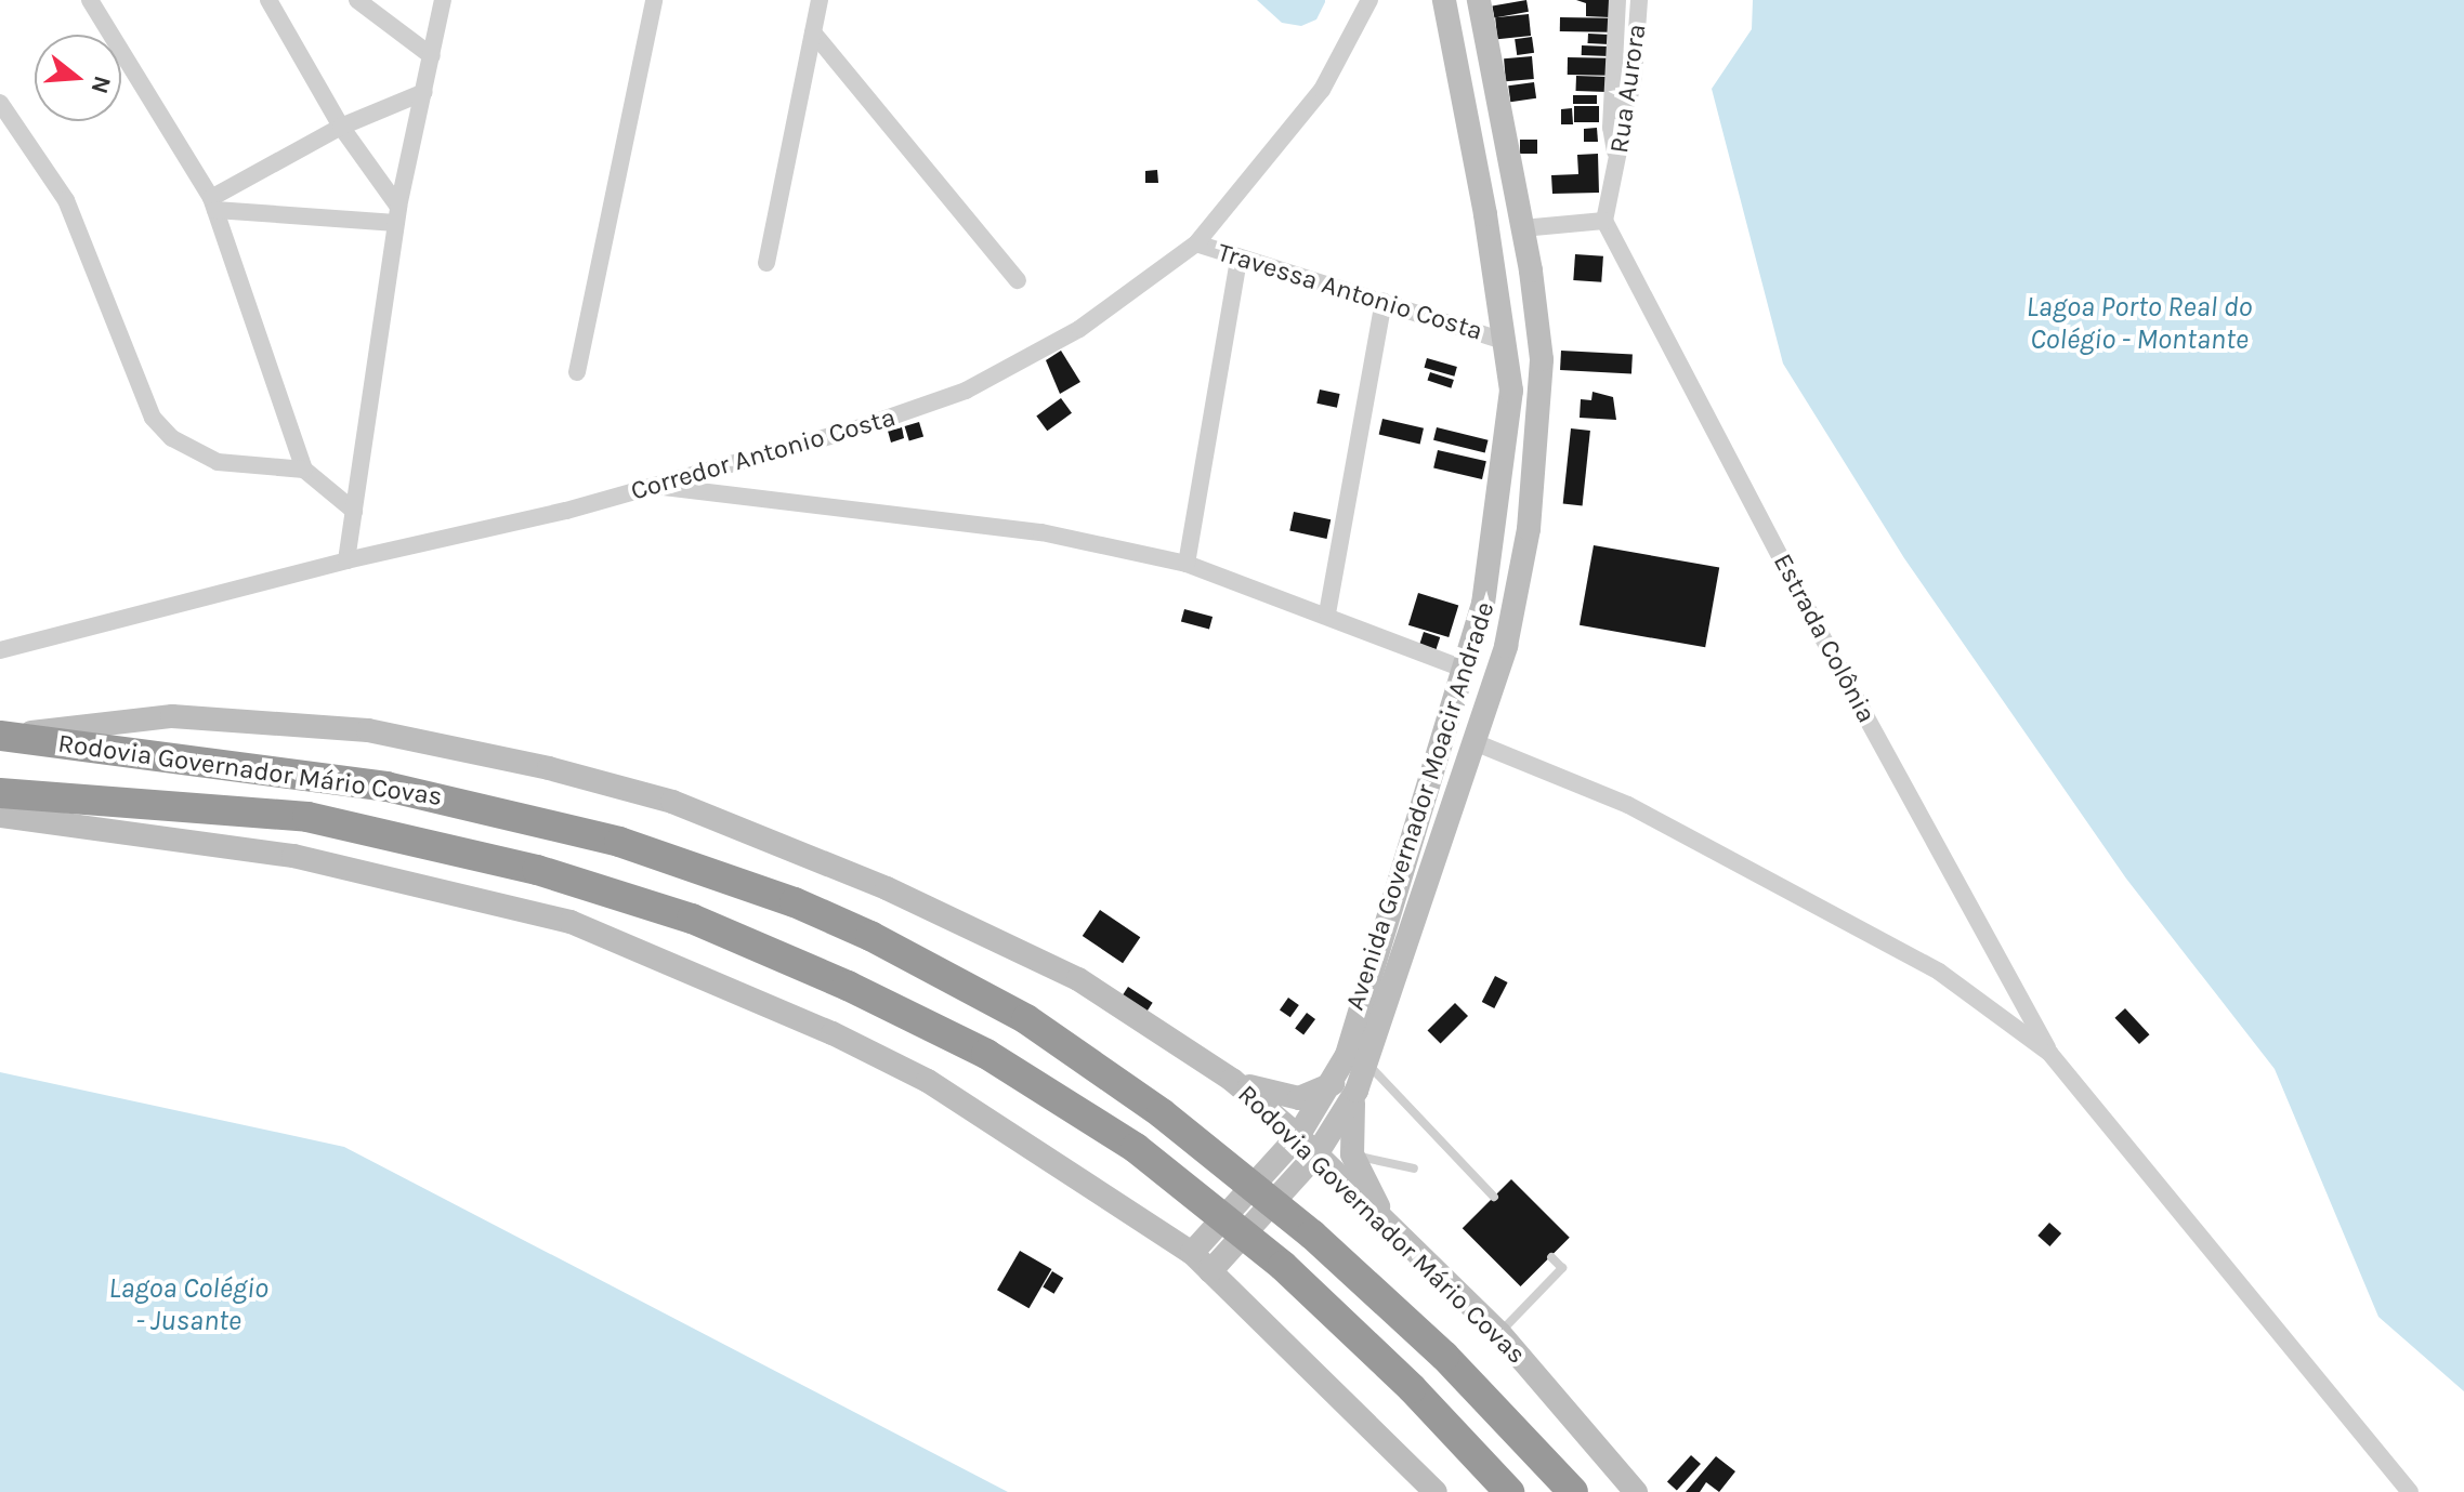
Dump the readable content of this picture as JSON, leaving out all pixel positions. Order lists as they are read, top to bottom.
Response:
{
  "streets": {
    "highway": ["Rodovia Governador Mário Covas"],
    "main road": ["Avenida Governador Moacir Andrade"],
    "street": [
      "Rua Aurora",
      "Travessa Antonio Costa",
      "Corredor Antonio Costa",
      "Estrada Colônia"
    ]
  },
  "crossings": [
    ["Travessa Antonio Costa", "Corredor Antonio Costa"],
    ["Travessa Antonio Costa", "Avenida Governador Moacir Andrade"],
    ["Rodovia Governador Mário Covas", "Avenida Governador Moacir Andrade"]
  ],
  "water": ["Lagoa Porto Real do Colégio - Montante", "Lagoa Colégio - Jusante"],
  "north": "right"
}
